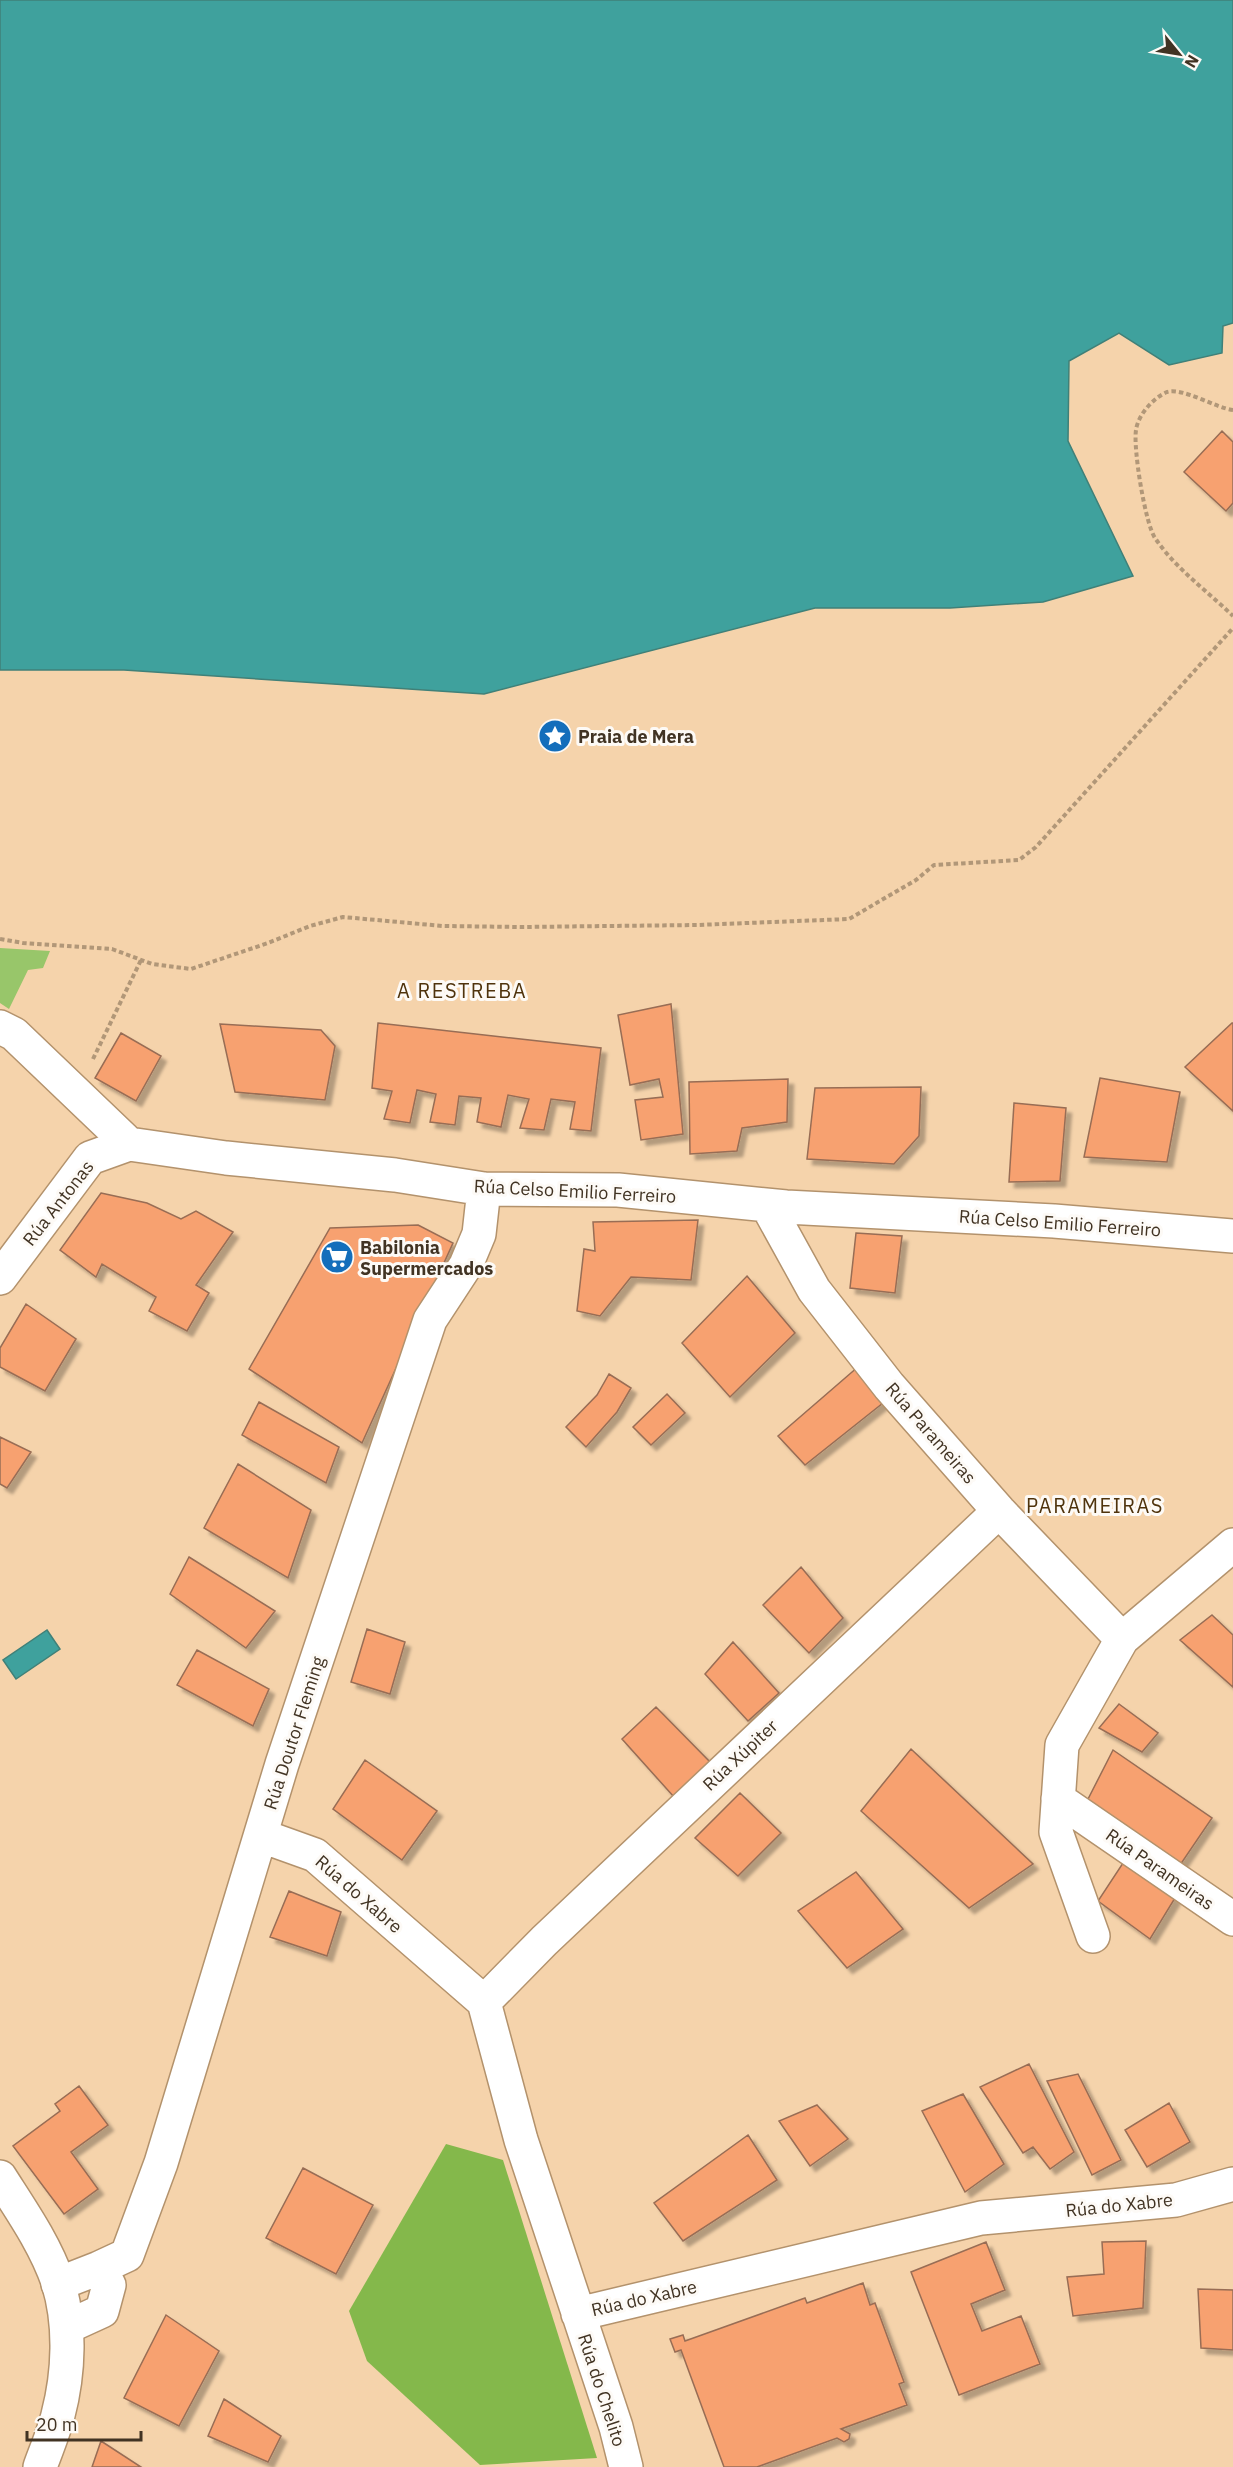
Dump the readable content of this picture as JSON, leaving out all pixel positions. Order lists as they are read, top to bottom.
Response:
{
  "streets": {
    "street": [
      "Rúa Celso Emilio Ferreiro",
      "Rúa Antonas",
      "Rúa Parameiras",
      "Rúa Doutor Fleming",
      "Rúa Xúpiter",
      "Rúa do Xabre",
      "Rúa do Chelito"
    ]
  },
  "crossings": [
    ["Rúa Celso Emilio Ferreiro", "Rúa Antonas"],
    ["Rúa Celso Emilio Ferreiro", "Rúa Parameiras"],
    ["Rúa Celso Emilio Ferreiro", "Rúa Doutor Fleming"],
    ["Rúa Parameiras", "Rúa Xúpiter"],
    ["Rúa Doutor Fleming", "Rúa do Xabre"],
    ["Rúa Xúpiter", "Rúa do Xabre"],
    ["Rúa do Xabre", "Rúa do Chelito"]
  ],
  "districts": ["A RESTREBA", "PARAMEIRAS"],
  "places": {
    "place": ["Praia de Mera"],
    "supermarket": ["Babilonia Supermercados"]
  },
  "scale_bar": "20 m",
  "north": "bottom right"
}
